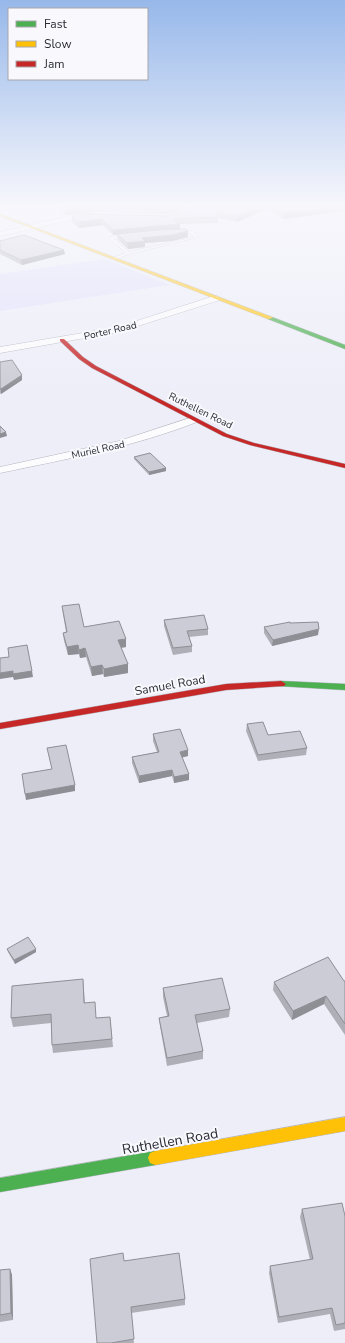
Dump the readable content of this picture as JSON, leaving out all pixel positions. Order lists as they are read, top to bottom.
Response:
{
  "streets": {
    "street": [
      "Porter Road",
      "Ruthellen Road",
      "Muriel Road",
      "Samuel Road"
    ]
  },
  "crossings": [
    ["Porter Road", "Ruthellen Road"],
    ["Ruthellen Road", "Muriel Road"]
  ],
  "legend": ["Fast", "Slow", "Jam"]
}
